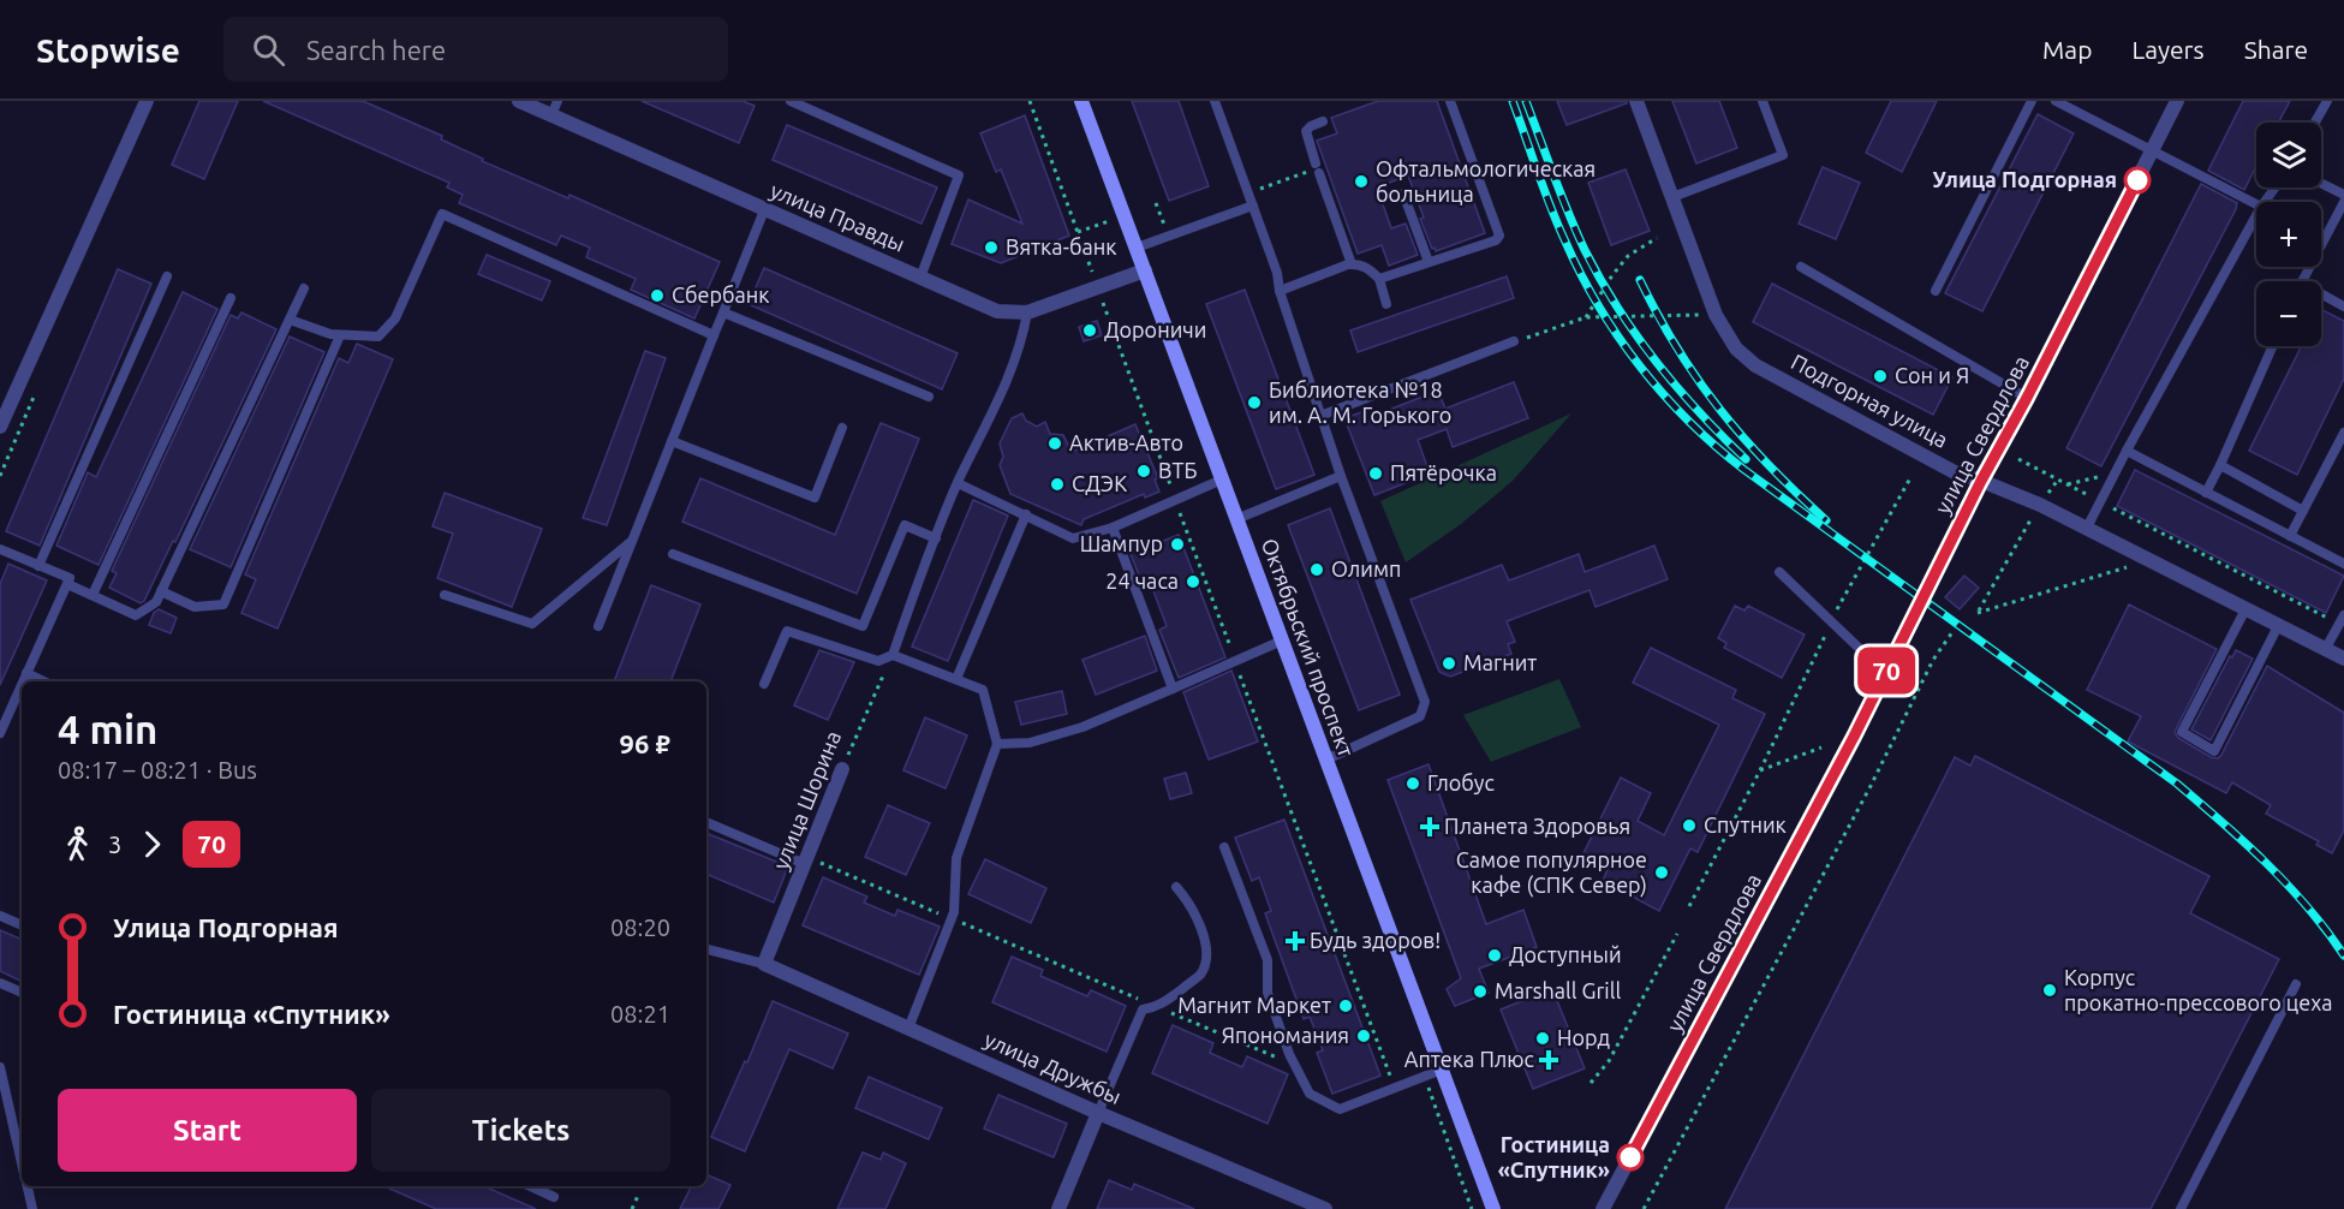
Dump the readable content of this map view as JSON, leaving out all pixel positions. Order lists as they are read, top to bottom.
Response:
{
  "streets": {
    "main road": ["Октябрьский проспект"],
    "street": [
      "улица Правды",
      "Подгорная улица",
      "улица Свердлова",
      "улица Шорина",
      "улица Дружбы"
    ]
  },
  "crossings": [
    ["улица Правды", "Октябрьский проспект"],
    ["Подгорная улица", "улица Свердлова"],
    ["улица Шорина", "улица Дружбы"]
  ],
  "places": {
    "other": [
      "Улица Подгорная",
      "Офтальмологическая больница",
      "Вятка-банк",
      "Сбербанк",
      "Дороничи",
      "Сон и Я",
      "Библиотека №18 им. А. М. Горького",
      "Актив-Авто",
      "ВТБ",
      "Пятёрочка",
      "СДЭК",
      "Шампур",
      "Олимп",
      "24 часа",
      "Магнит",
      "Глобус",
      "Спутник",
      "Самое популярное кафе (СПК Север)",
      "Доступный",
      "Корпус прокатно-прессового цеха",
      "Marshall Grill",
      "Магнит Маркет",
      "Япономания",
      "Норд",
      "Гостиница «Спутник»"
    ],
    "health": ["Планета Здоровья", "Будь здоров!", "Аптека Плюс"]
  },
  "lines": ["bus line 70"],
  "page": {
    "header": "Stopwise",
    "search": "Search here",
    "nav": ["Map", "Layers", "Share"],
    "on_map": "70",
    "map_buttons": ["+", "−"],
    "heading": ["4 min", "08:17 – 08:21 · Bus", "96 ₽"],
    "legs": ["3", "70"],
    "list": [
      {
        "name": "Улица Подгорная",
        "value": "08:20"
      },
      {
        "name": "Гостиница «Спутник»",
        "value": "08:21"
      }
    ],
    "buttons": ["Start", "Tickets"]
  }
}
